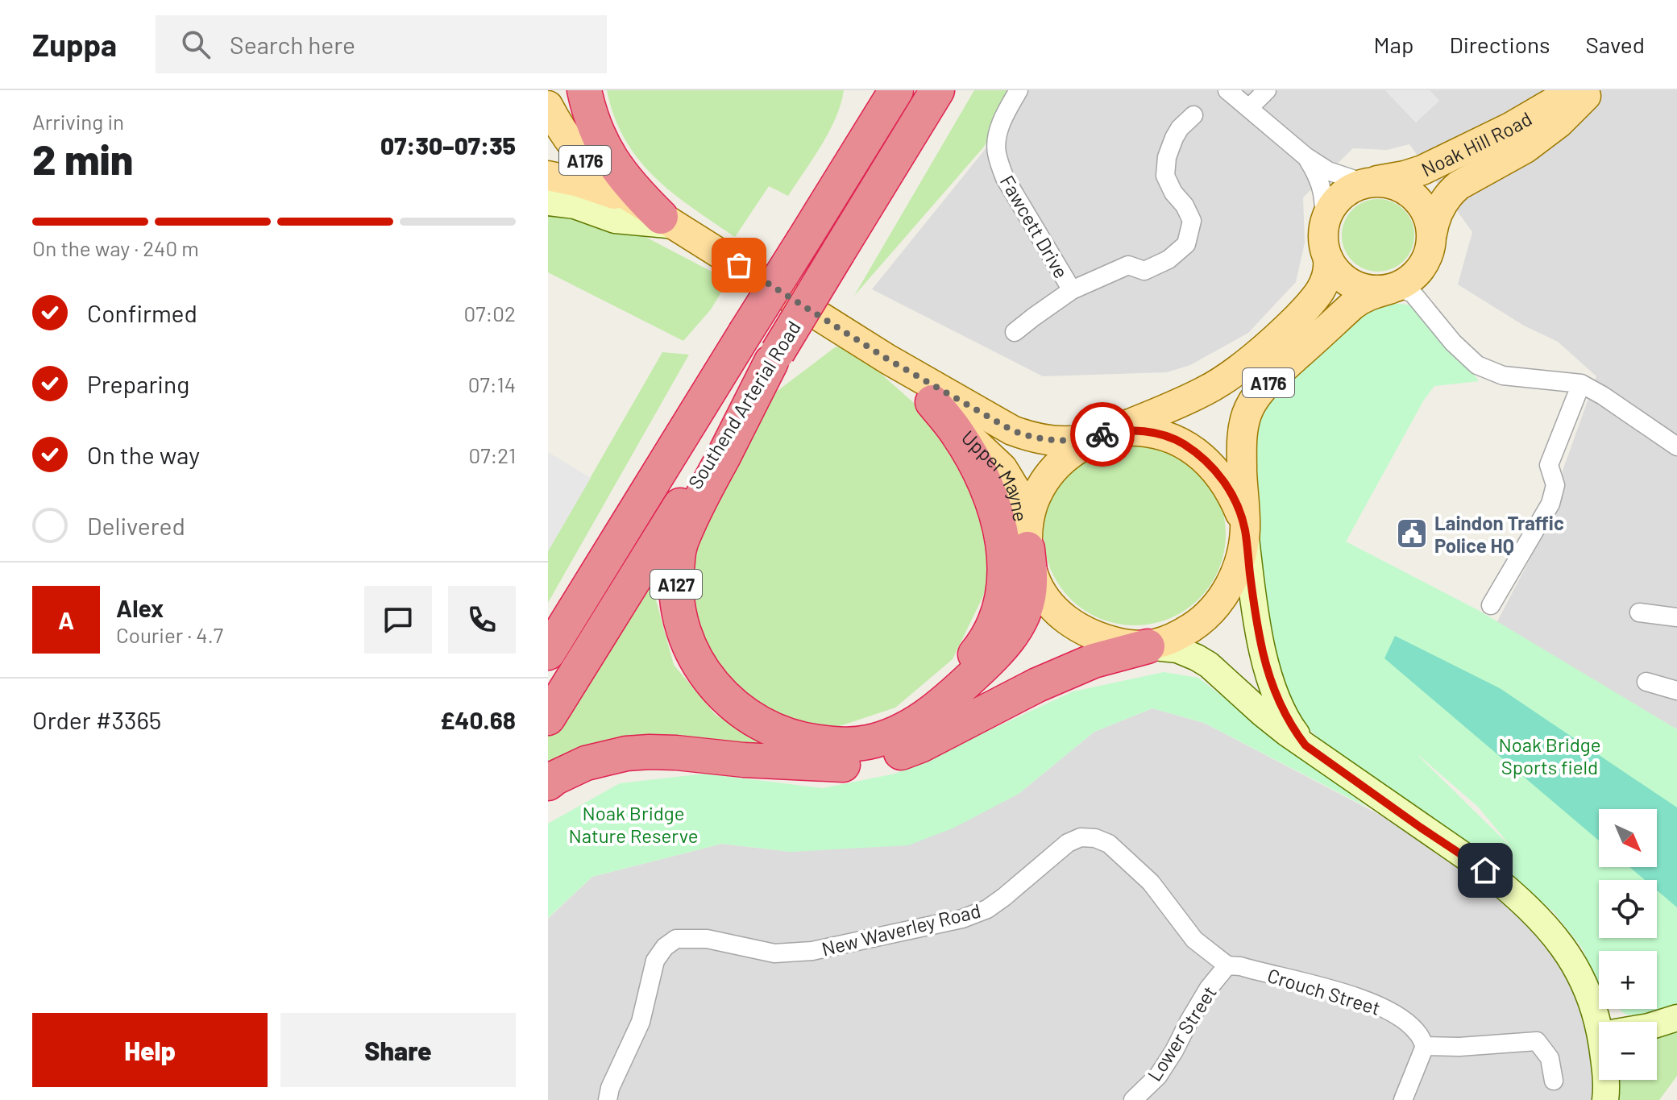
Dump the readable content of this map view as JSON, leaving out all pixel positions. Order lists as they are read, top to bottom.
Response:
{
  "streets": {
    "highway": ["Southend Arterial Road", "A127"],
    "main road": ["Noak Hill Road", "A176", "Upper Mayne"],
    "street": [
      "Fawcett Drive",
      "New Waverley Road",
      "Crouch Street",
      "Lower Street"
    ]
  },
  "crossings": [
    ["Noak Hill Road", "A176"],
    ["A176", "Upper Mayne"],
    ["A176", "A127"],
    ["Southend Arterial Road", "A127"],
    ["Upper Mayne", "A127"],
    ["New Waverley Road", "Crouch Street"],
    ["New Waverley Road", "Lower Street"],
    ["Crouch Street", "Lower Street"]
  ],
  "parks": ["Noak Bridge Sports field", "Noak Bridge Nature Reserve"],
  "places": {
    "public building": ["Laindon Traffic Police HQ"]
  },
  "north": "bottom right",
  "page": {
    "header": "Zuppa",
    "search": "Search here",
    "nav": ["Map", "Directions", "Saved"],
    "heading": ["2 min", "Arriving in", "07:30–07:35"],
    "panel": [
      "Alex",
      "Courier · 4.7",
      "Order #3365",
      "£40.68"
    ],
    "bar": "On the way · 240 m",
    "list": [
      ["Confirmed", "07:02"],
      ["Preparing", "07:14"],
      ["On the way", "07:21"],
      "Delivered"
    ],
    "round": "A",
    "map_buttons": ["+", "−"],
    "buttons": ["Help", "Share"]
  }
}
